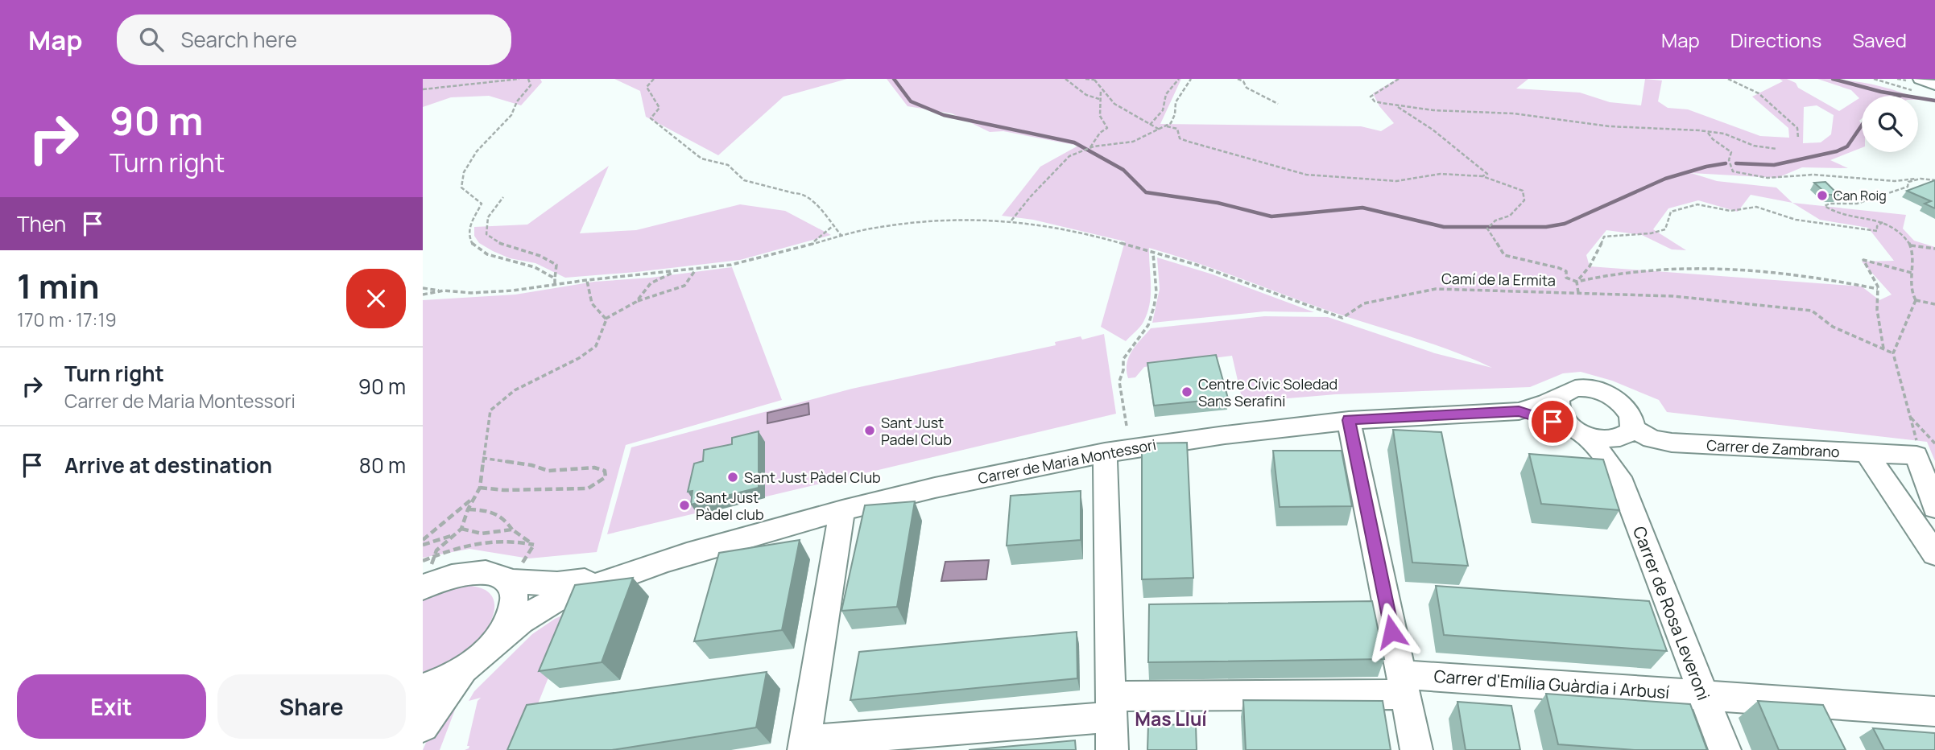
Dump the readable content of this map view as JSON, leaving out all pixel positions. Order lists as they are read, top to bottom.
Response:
{
  "streets": {
    "street": [
      "Carrer de Zambrano",
      "Carrer de Maria Montessori",
      "Carrer de Rosa Leveroni",
      "Carrer d'Emília Guàrdia i Arbusí"
    ],
    "path": ["Camí de la Ermita"]
  },
  "crossings": [
    ["Carrer de Zambrano", "Carrer de Maria Montessori"],
    ["Carrer de Zambrano", "Carrer de Rosa Leveroni"],
    ["Carrer de Maria Montessori", "Carrer de Rosa Leveroni"],
    ["Carrer de Rosa Leveroni", "Carrer d'Emília Guàrdia i Arbusí"]
  ],
  "districts": ["Mas Lluí"],
  "places": [
    "Can Roig",
    "Centre Cívic Soledad Sans Serafini",
    "Sant Just Padel Club",
    "Sant Just Pàdel Club",
    "Sant Just Pàdel club"
  ],
  "page": {
    "header": "Map",
    "search": "Search here",
    "nav": ["Map", "Directions", "Saved"],
    "turn": ["90 m", "Turn right"],
    "then": "Then",
    "heading": ["1 min", "170 m · 17:19"],
    "list": [
      {
        "name": "Turn right",
        "note": "Carrer de Maria Montessori",
        "value": "90 m"
      },
      {
        "name": "Arrive at destination",
        "value": "80 m"
      }
    ],
    "buttons": ["Exit", "Share"]
  }
}
